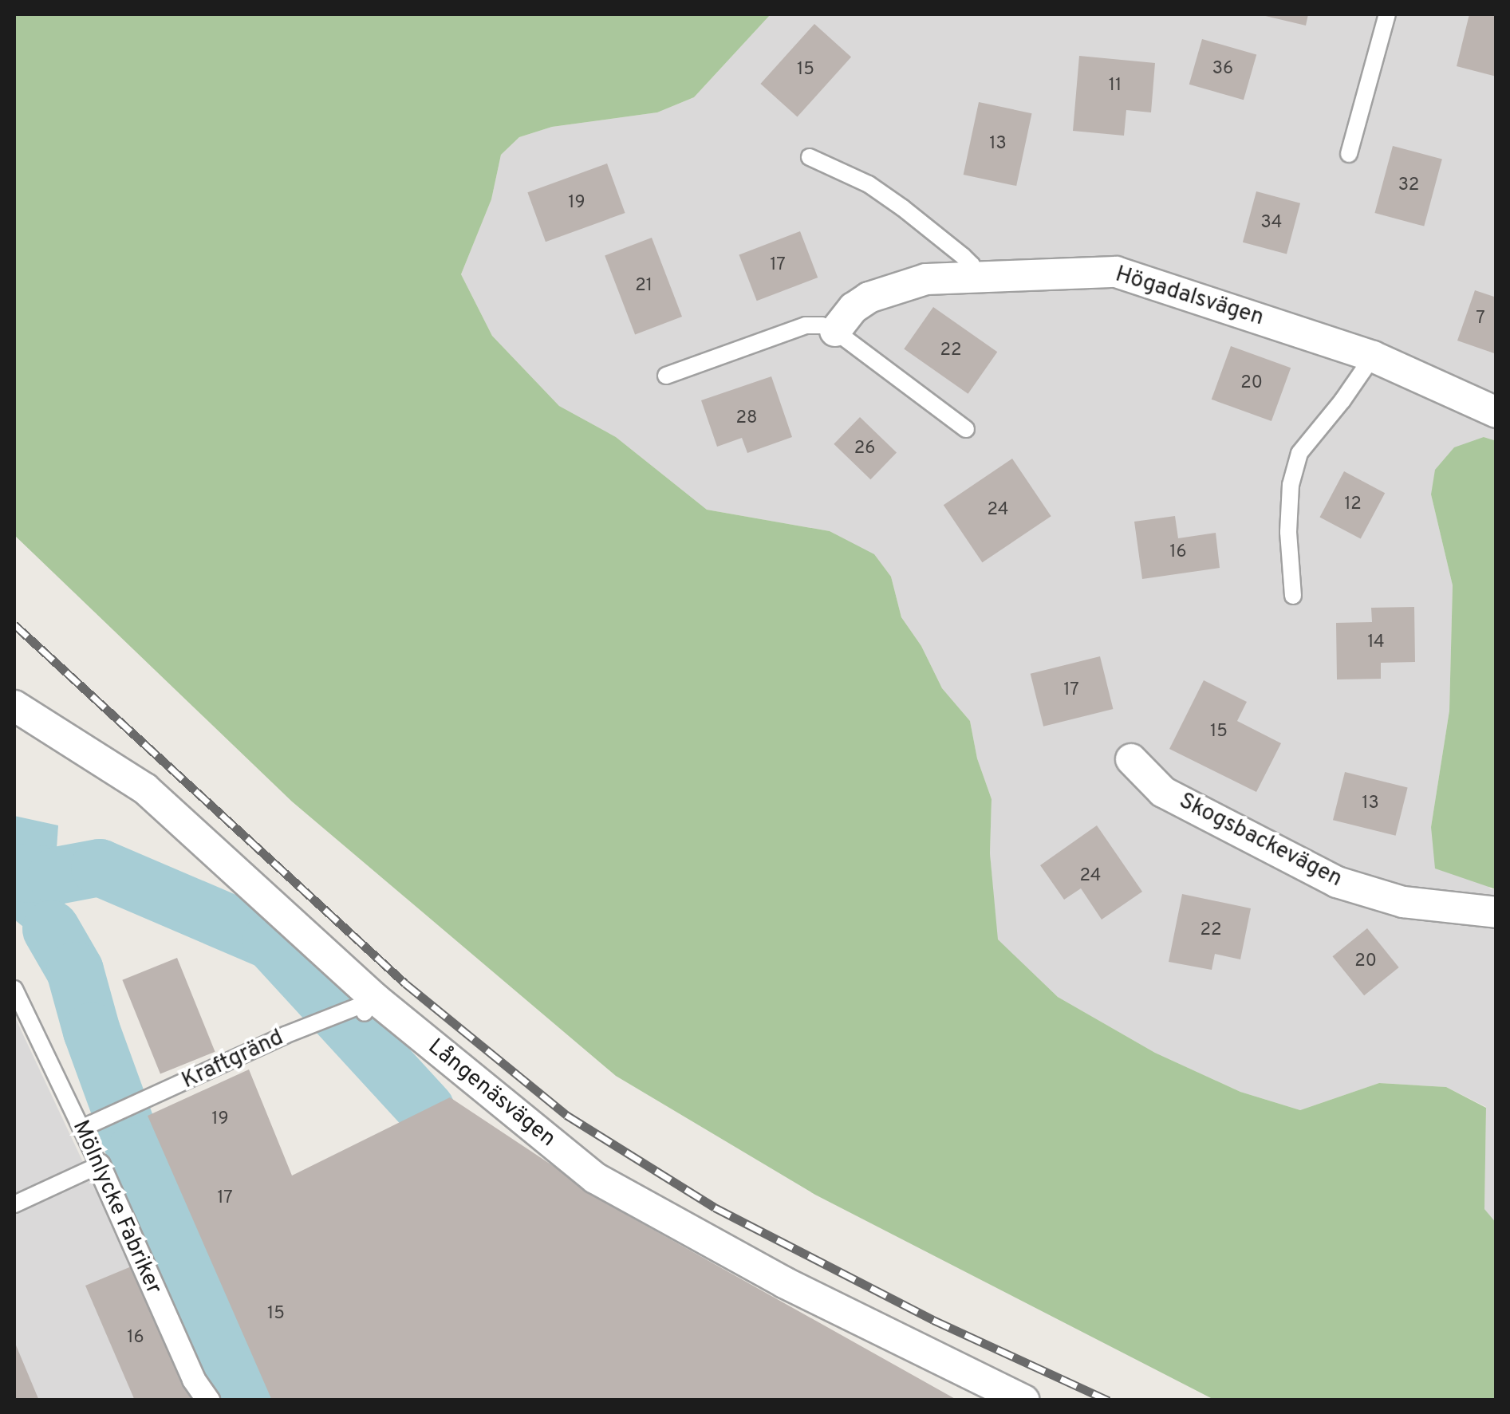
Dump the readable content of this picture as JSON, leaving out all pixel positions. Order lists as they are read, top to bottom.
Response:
{
  "streets": {
    "street": [
      "Högadalsvägen",
      "Skogsbackevägen",
      "Långenäsvägen",
      "Mölnlycke Fabriker"
    ],
    "lane": ["Kraftgränd"]
  },
  "crossings": [
    ["Kraftgränd", "Långenäsvägen"],
    ["Kraftgränd", "Mölnlycke Fabriker"]
  ],
  "house_numbers": [
    "36",
    "15",
    "11",
    "13",
    "32",
    "19",
    "34",
    "17",
    "21",
    "7",
    "22",
    "20",
    "28",
    "26",
    "12",
    "24",
    "16",
    "14",
    "17",
    "15",
    "13",
    "24",
    "22",
    "20",
    "19",
    "17",
    "15",
    "16"
  ]
}
